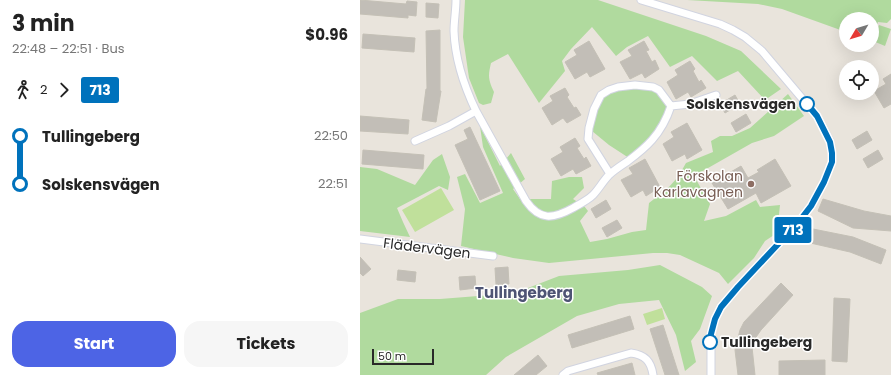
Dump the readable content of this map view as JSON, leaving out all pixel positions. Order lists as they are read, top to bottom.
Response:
{
  "streets": {
    "street": ["Flädervägen"]
  },
  "districts": ["Tullingeberg"],
  "places": ["Solskensvägen", "Förskolan Karlavagnen", "Tullingeberg"],
  "lines": ["bus line 713"],
  "scale_bar": "50 m",
  "north": "bottom left",
  "page": {
    "heading": ["3 min", "22:48 – 22:51 · Bus", "$0.96"],
    "on_map": "713",
    "legs": ["2", "713"],
    "list": [
      {
        "name": "Tullingeberg",
        "value": "22:50"
      },
      {
        "name": "Solskensvägen",
        "value": "22:51"
      }
    ],
    "buttons": ["Start", "Tickets"],
    "scale": "50 m"
  }
}
